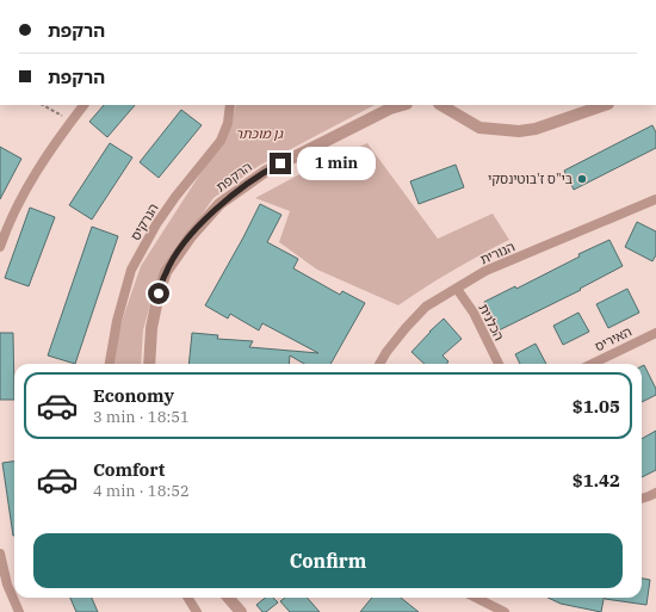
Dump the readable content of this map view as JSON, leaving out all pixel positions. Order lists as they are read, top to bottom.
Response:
{
  "streets": {
    "street": [
      "הרקפת",
      "הנרקיס",
      "הנורית",
      "הכלנית",
      "האיריס"
    ]
  },
  "crossings": [
    ["הנורית", "הכלנית"]
  ],
  "parks": ["גן מוכתר"],
  "places": ["בי\"ס ז'בוטינסקי"],
  "page": {
    "banner": ["הרקפת", "הרקפת"],
    "bubble": "1 min",
    "list": [
      {
        "name": "Economy",
        "note": "3 min · 18:51",
        "value": "$1.05"
      },
      {
        "name": "Comfort",
        "note": "4 min · 18:52",
        "value": "$1.42"
      }
    ],
    "buttons": "Confirm"
  }
}
